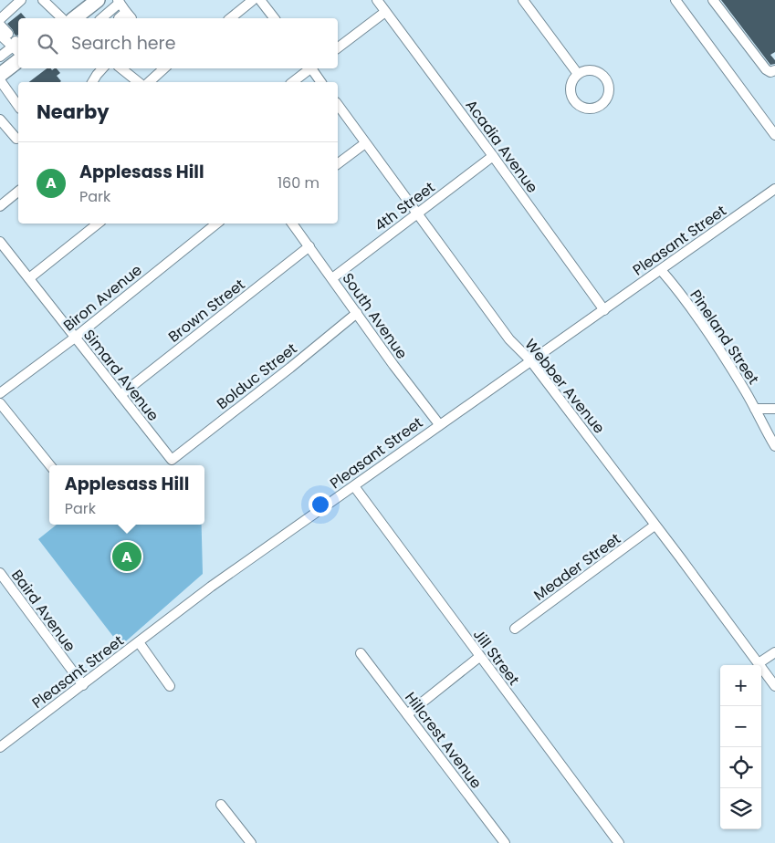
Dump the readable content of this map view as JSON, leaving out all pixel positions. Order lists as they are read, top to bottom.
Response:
{
  "streets": {
    "street": [
      "Acadia Avenue",
      "4th Street",
      "Pleasant Street",
      "Biron Avenue",
      "Brown Street",
      "South Avenue",
      "Pineland Street",
      "Simard Avenue",
      "Bolduc Street",
      "Webber Avenue",
      "Meader Street",
      "Baird Avenue",
      "Jill Street",
      "Hillcrest Avenue"
    ]
  },
  "crossings": [
    ["Acadia Avenue", "4th Street"],
    ["Acadia Avenue", "Pleasant Street"],
    ["4th Street", "South Avenue"],
    ["4th Street", "Webber Avenue"],
    ["Pleasant Street", "South Avenue"],
    ["Pleasant Street", "Pineland Street"],
    ["Pleasant Street", "Webber Avenue"],
    ["Pleasant Street", "Baird Avenue"],
    ["Pleasant Street", "Jill Street"],
    ["Biron Avenue", "Simard Avenue"],
    ["Brown Street", "South Avenue"],
    ["Brown Street", "Simard Avenue"],
    ["South Avenue", "Bolduc Street"],
    ["Simard Avenue", "Bolduc Street"],
    ["Webber Avenue", "Meader Street"]
  ],
  "page": {
    "search": "Search here",
    "heading": "Nearby",
    "list": [
      {
        "mark": "A",
        "name": "Applesass Hill",
        "note": "Park",
        "value": "160 m"
      }
    ],
    "popup": ["Applesass Hill", "Park"],
    "pins": "A",
    "map_buttons": ["+", "−"]
  }
}
